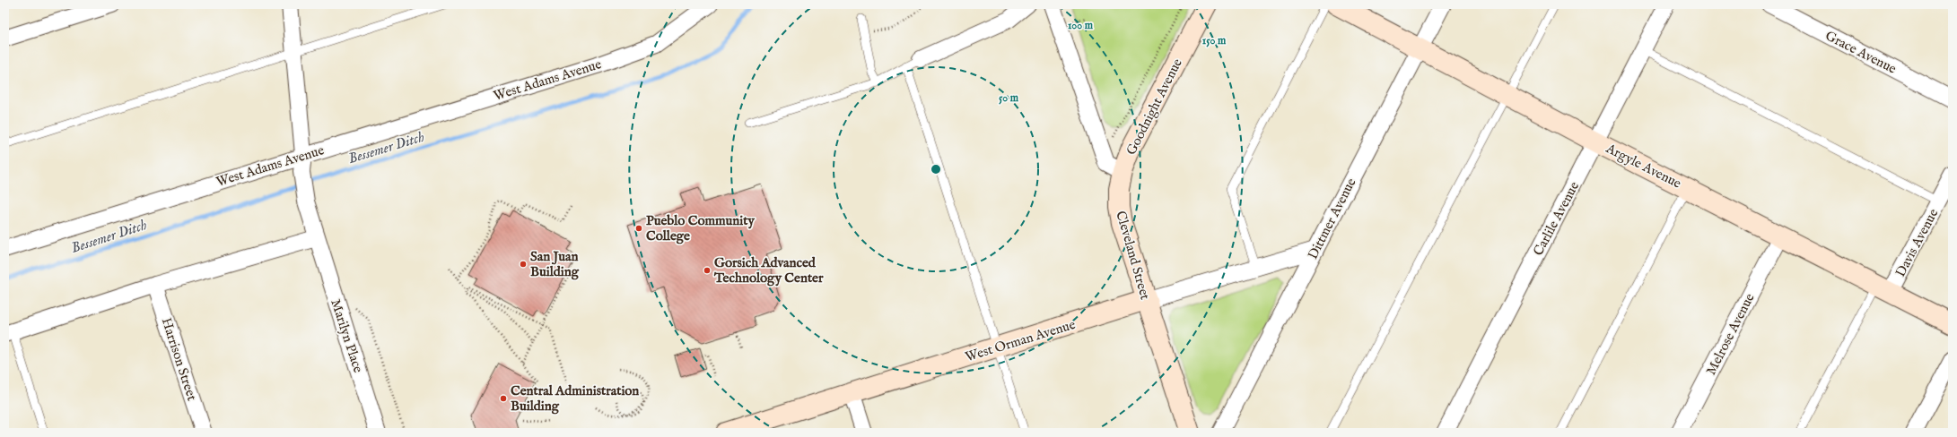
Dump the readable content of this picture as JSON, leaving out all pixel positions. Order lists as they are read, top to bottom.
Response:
{
  "streets": {
    "street": [
      "Grace Avenue",
      "West Adams Avenue",
      "Goodnight Avenue",
      "Argyle Avenue",
      "Dittmer Avenue",
      "Carlile Avenue",
      "Davis Avenue",
      "Cleveland Street",
      "Melrose Avenue",
      "Marilyn Place",
      "West Orman Avenue",
      "Harrison Street"
    ]
  },
  "crossings": [
    ["West Adams Avenue", "Marilyn Place"],
    ["Goodnight Avenue", "Cleveland Street"],
    ["Argyle Avenue", "Dittmer Avenue"],
    ["Argyle Avenue", "Carlile Avenue"],
    ["Argyle Avenue", "Davis Avenue"],
    ["Argyle Avenue", "Melrose Avenue"],
    ["Dittmer Avenue", "West Orman Avenue"],
    ["Cleveland Street", "West Orman Avenue"]
  ],
  "water": ["Bessemer Ditch"],
  "places": [
    "Pueblo Community College",
    "San Juan Building",
    "Gorsich Advanced Technology Center",
    "Central Administration Building"
  ],
  "rings": ["100 m", "150 m", "50 m"]
}
